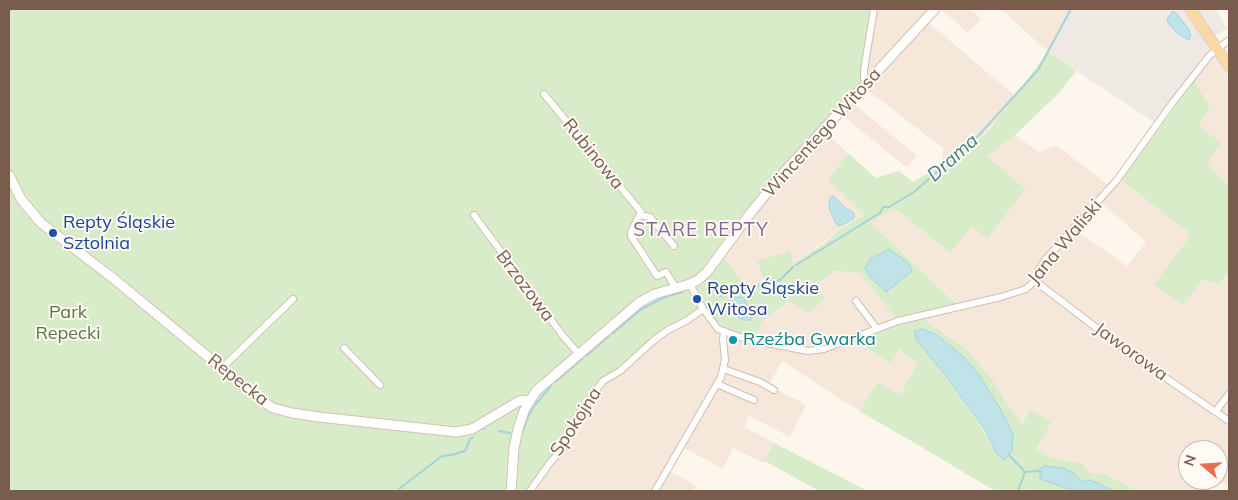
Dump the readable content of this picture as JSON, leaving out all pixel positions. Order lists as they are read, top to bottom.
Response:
{
  "streets": {
    "street": [
      "Wincentego Witosa",
      "Rubinowa",
      "Jana Waliski",
      "Brzozowa",
      "Jaworowa",
      "Repecka",
      "Spokojna"
    ]
  },
  "crossings": [
    ["Wincentego Witosa", "Jana Waliski"],
    ["Wincentego Witosa", "Brzozowa"],
    ["Wincentego Witosa", "Repecka"],
    ["Jana Waliski", "Jaworowa"],
    ["Jana Waliski", "Spokojna"]
  ],
  "districts": ["STARE REPTY"],
  "water": ["Drama"],
  "parks": ["Park Repecki"],
  "places": ["Repty Śląskie Sztolnia", "Repty Śląskie Witosa", "Rzeźba Gwarka"],
  "north": "left"
}
